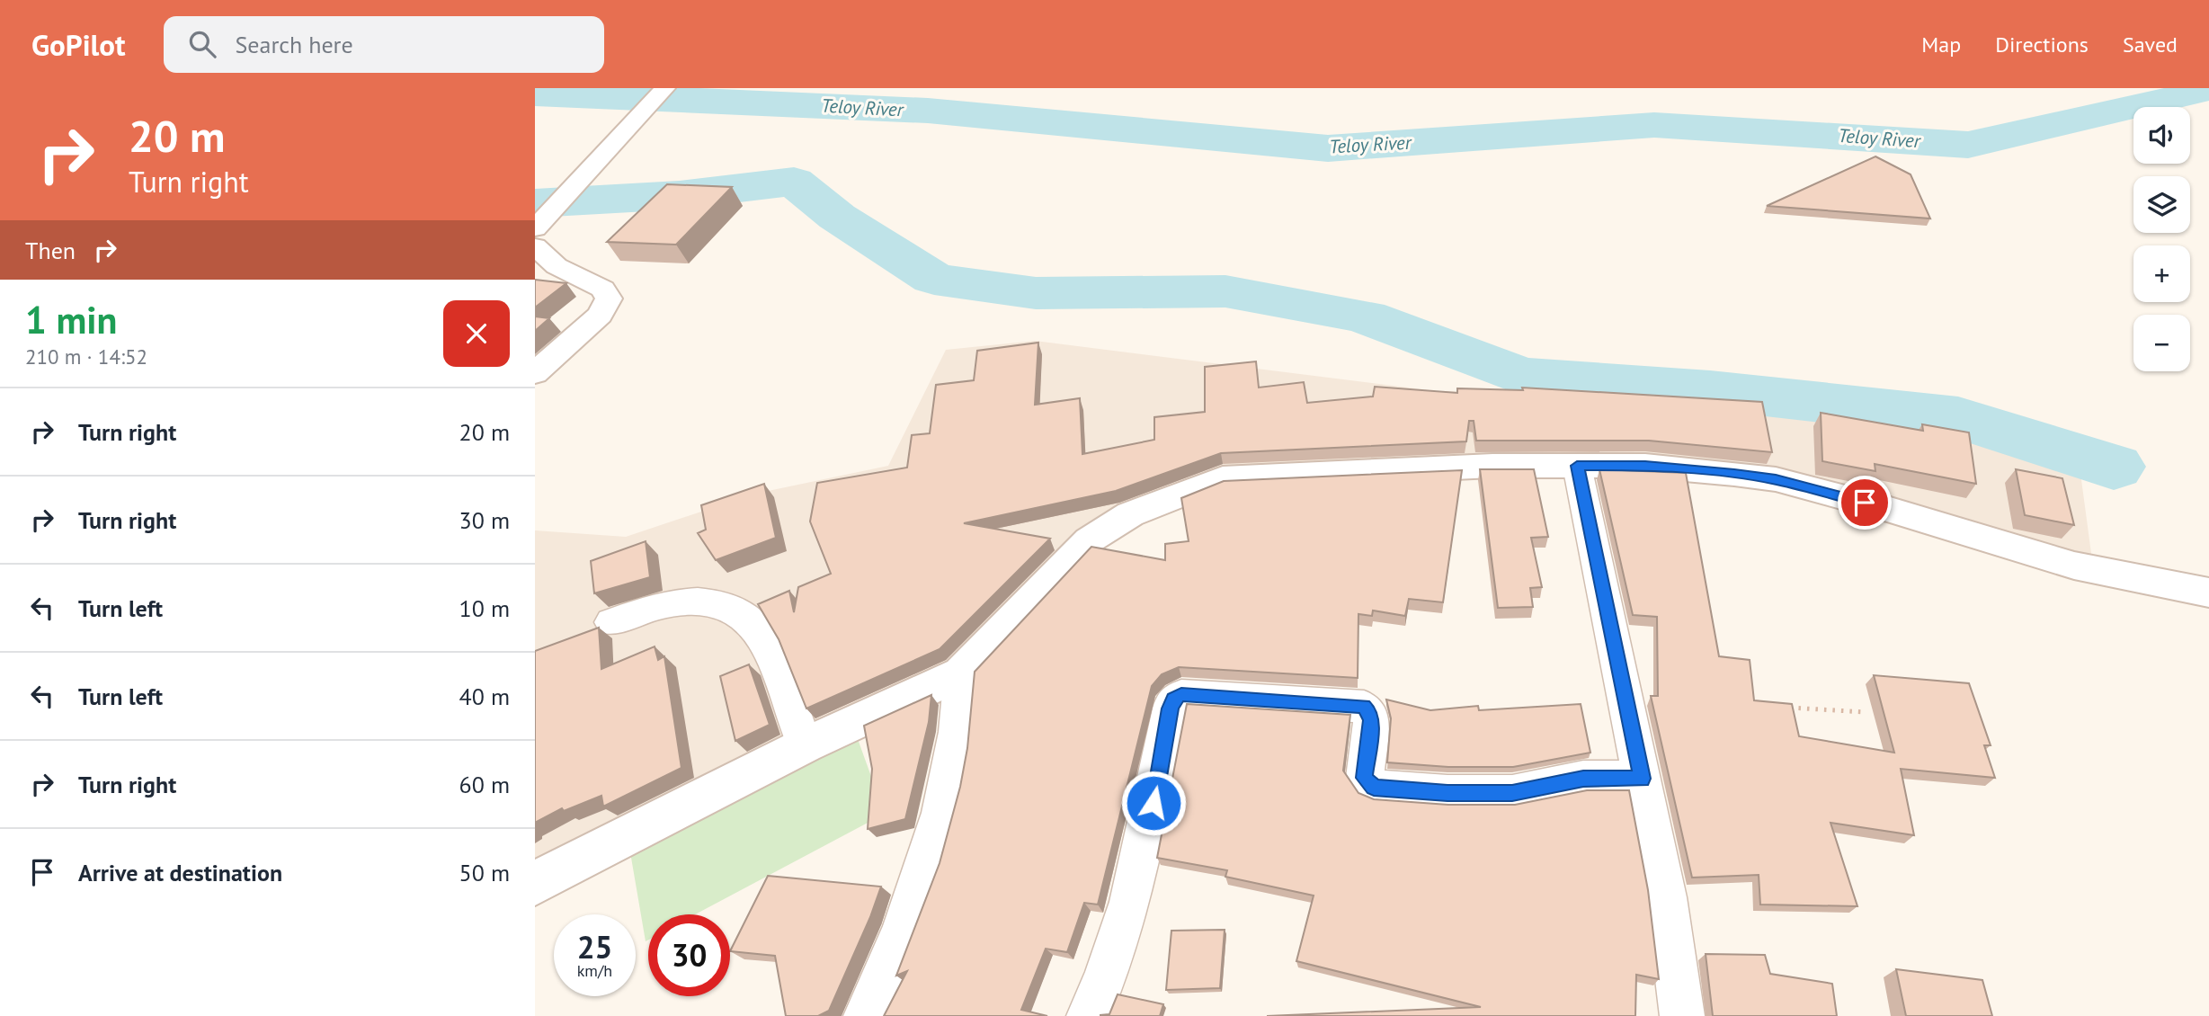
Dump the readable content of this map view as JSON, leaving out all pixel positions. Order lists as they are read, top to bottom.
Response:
{
  "water": ["Teloy River"],
  "page": {
    "header": "GoPilot",
    "search": "Search here",
    "nav": ["Map", "Directions", "Saved"],
    "turn": ["20 m", "Turn right"],
    "map_buttons": ["+", "−"],
    "then": "Then",
    "heading": ["1 min", "210 m · 14:52"],
    "list": [
      {
        "name": "Turn right",
        "value": "20 m"
      },
      {
        "name": "Turn right",
        "value": "30 m"
      },
      {
        "name": "Turn left",
        "value": "10 m"
      },
      {
        "name": "Turn left",
        "value": "40 m"
      },
      {
        "name": "Turn right",
        "value": "60 m"
      },
      {
        "name": "Arrive at destination",
        "value": "50 m"
      }
    ],
    "speed": "25 km/h",
    "limit": "30"
  }
}
